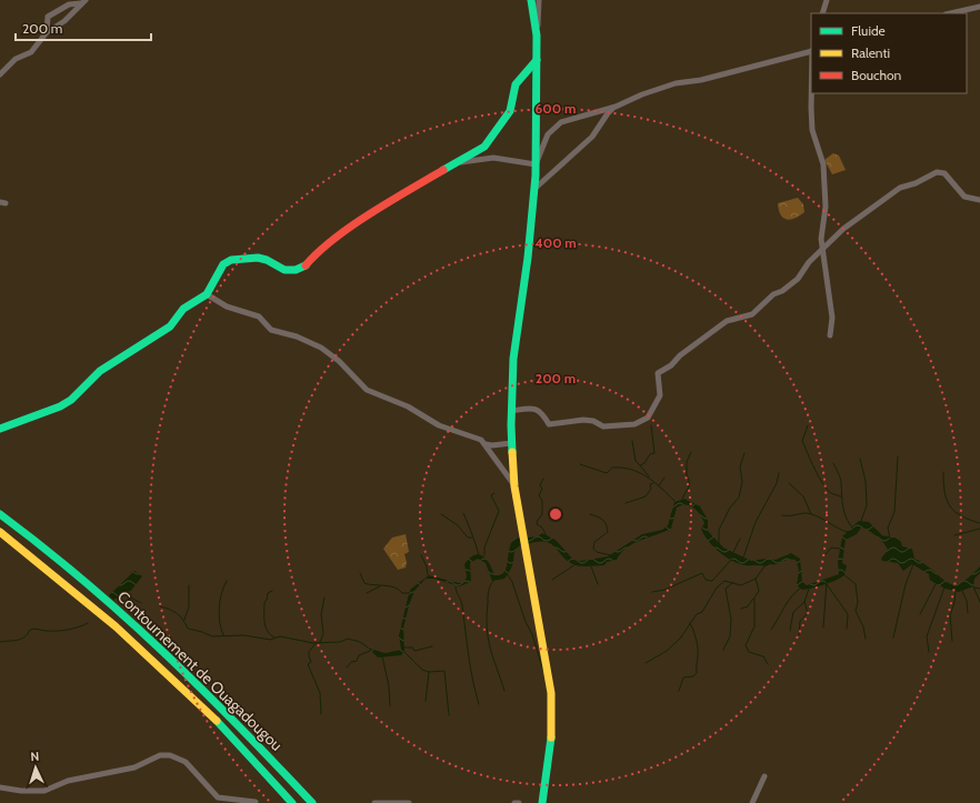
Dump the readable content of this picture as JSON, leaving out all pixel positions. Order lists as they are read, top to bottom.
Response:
{
  "streets": {
    "main road": ["Contournement de Ouagadougou"]
  },
  "legend": ["Fluide", "Ralenti", "Bouchon"],
  "scale_bar": "200 m",
  "north": "top",
  "rings": ["600 m", "400 m", "200 m"]
}
